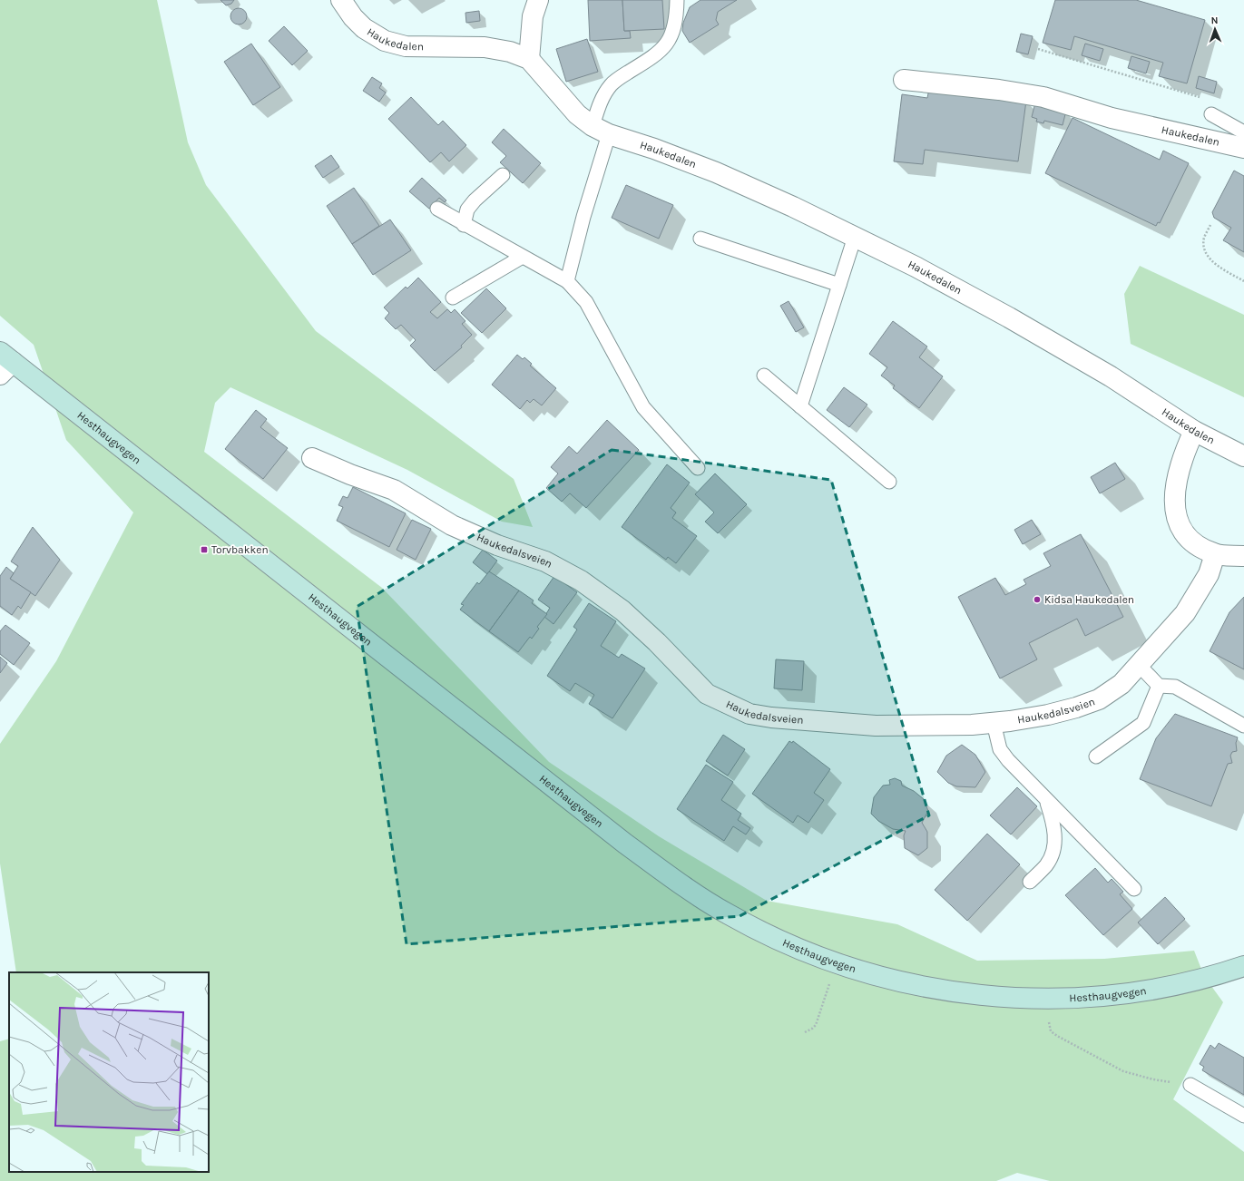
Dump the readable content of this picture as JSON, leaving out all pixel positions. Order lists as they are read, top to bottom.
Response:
{
  "streets": {
    "main road": ["Hesthaugvegen"],
    "street": ["Haukedalen", "Haukedalsveien"]
  },
  "places": {
    "transit": ["Torvbakken"],
    "other": ["Kidsa Haukedalen"]
  },
  "north": "top"
}
